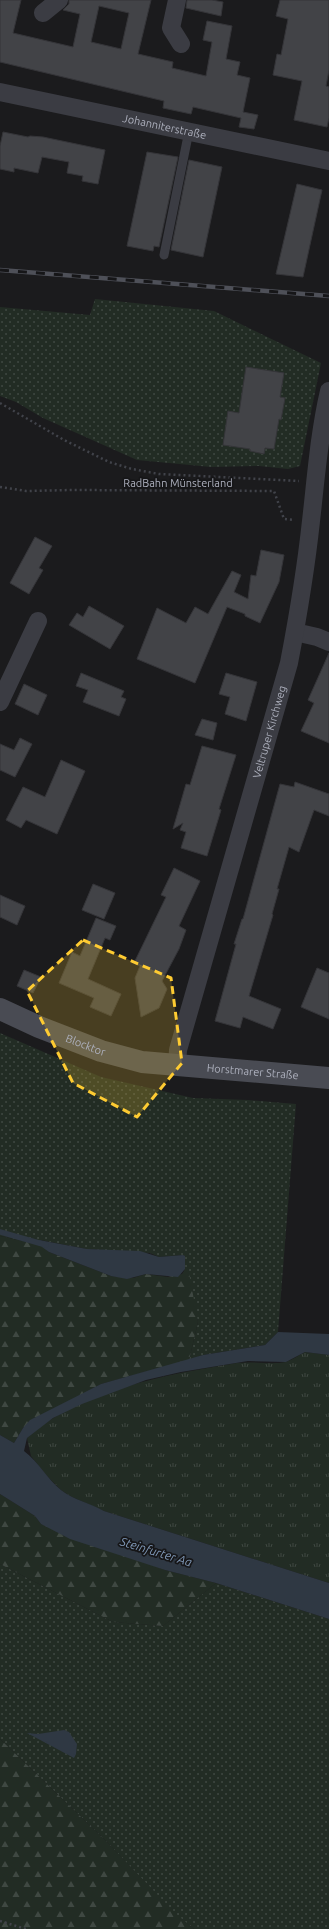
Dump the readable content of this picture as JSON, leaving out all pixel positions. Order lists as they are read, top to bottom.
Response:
{
  "streets": {
    "main road": ["Blocktor", "Horstmarer Straße"],
    "street": ["Johanniterstraße", "Veltruper Kirchweg"],
    "path": ["RadBahn Münsterland"]
  },
  "crossings": [
    ["RadBahn Münsterland", "Veltruper Kirchweg"],
    ["Veltruper Kirchweg", "Blocktor"],
    ["Veltruper Kirchweg", "Horstmarer Straße"],
    ["Blocktor", "Horstmarer Straße"]
  ],
  "water": ["Steinfurter Aa"]
}
